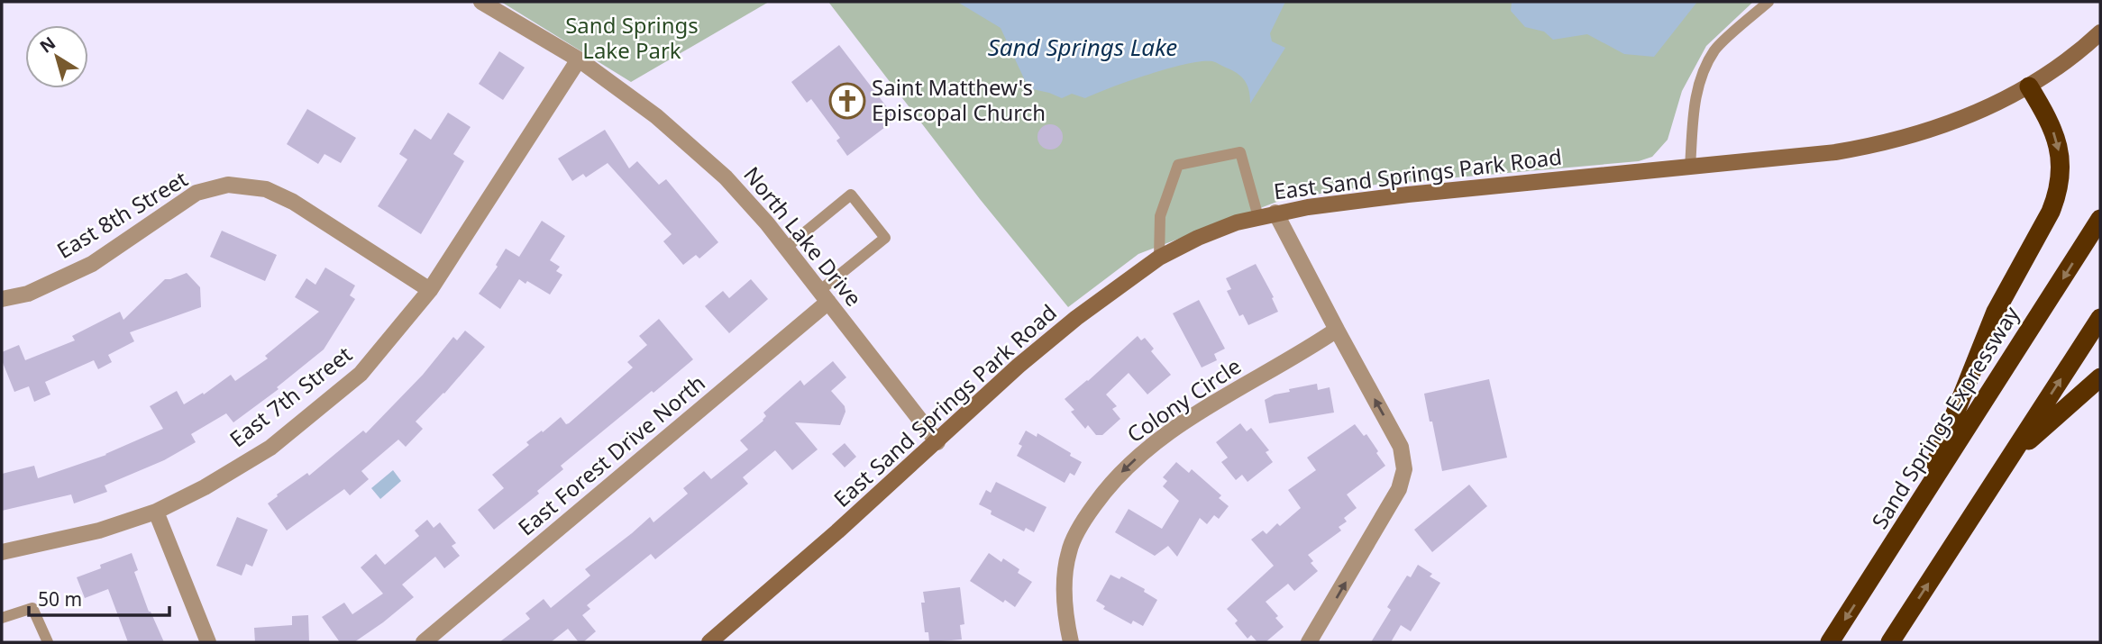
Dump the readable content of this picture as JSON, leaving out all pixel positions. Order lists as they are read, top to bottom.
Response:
{
  "streets": {
    "highway": ["Sand Springs Expressway"],
    "street": [
      "East Sand Springs Park Road",
      "East 8th Street",
      "North Lake Drive",
      "East 7th Street",
      "Colony Circle",
      "East Forest Drive North"
    ]
  },
  "crossings": [
    ["East Sand Springs Park Road", "North Lake Drive"],
    ["East 8th Street", "East 7th Street"],
    ["North Lake Drive", "East 7th Street"],
    ["North Lake Drive", "East Forest Drive North"]
  ],
  "one_way": ["Colony Circle"],
  "water": ["Sand Springs Lake"],
  "parks": ["Sand Springs Lake Park"],
  "places": {
    "church": ["Saint Matthew's Episcopal Church"]
  },
  "scale_bar": "50 m",
  "north": "top left"
}
